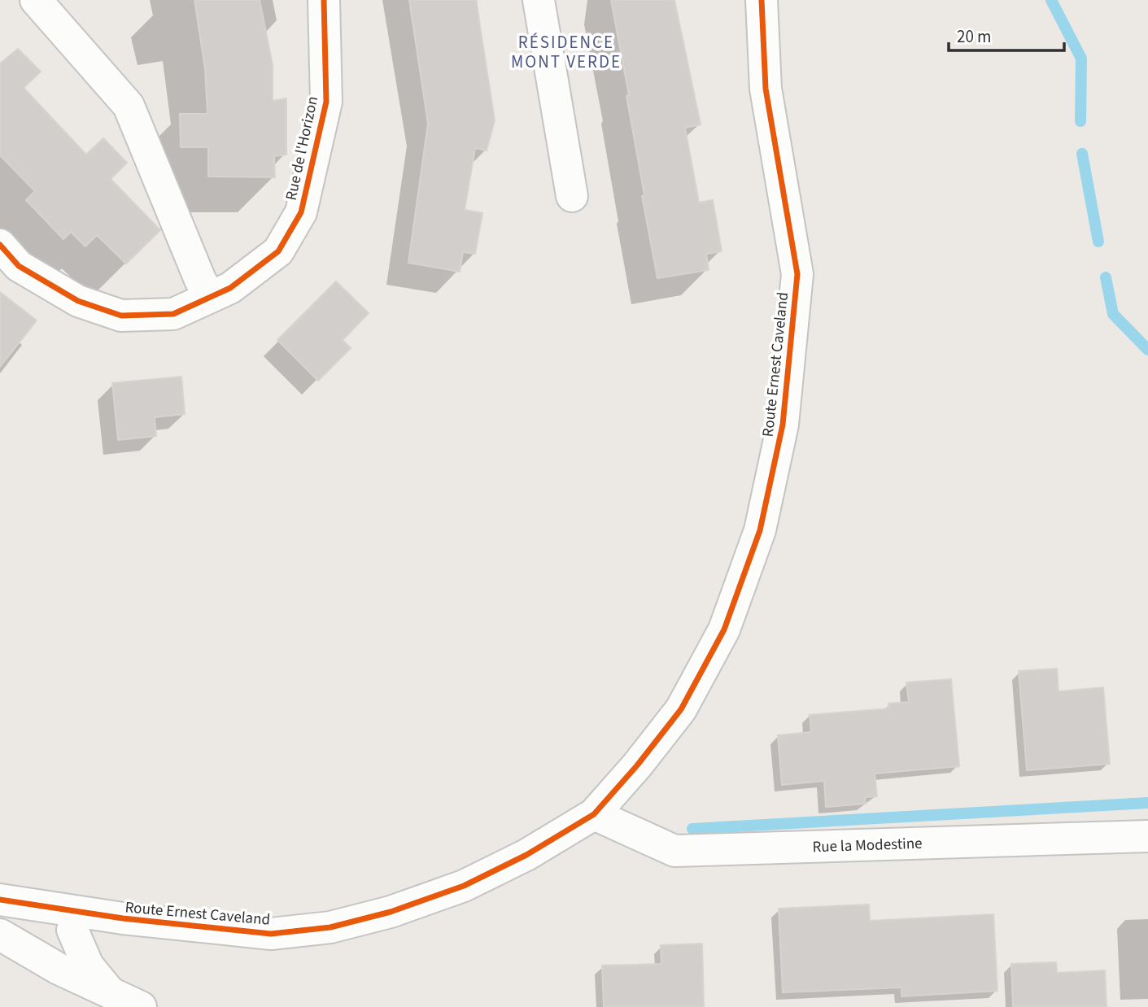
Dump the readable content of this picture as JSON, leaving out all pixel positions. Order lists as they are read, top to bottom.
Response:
{
  "streets": {
    "street": ["Rue de l'Horizon", "Route Ernest Caveland", "Rue la Modestine"]
  },
  "crossings": [
    ["Route Ernest Caveland", "Rue la Modestine"]
  ],
  "districts": ["RÉSIDENCE MONT VERDE"],
  "scale_bar": "20 m"
}
